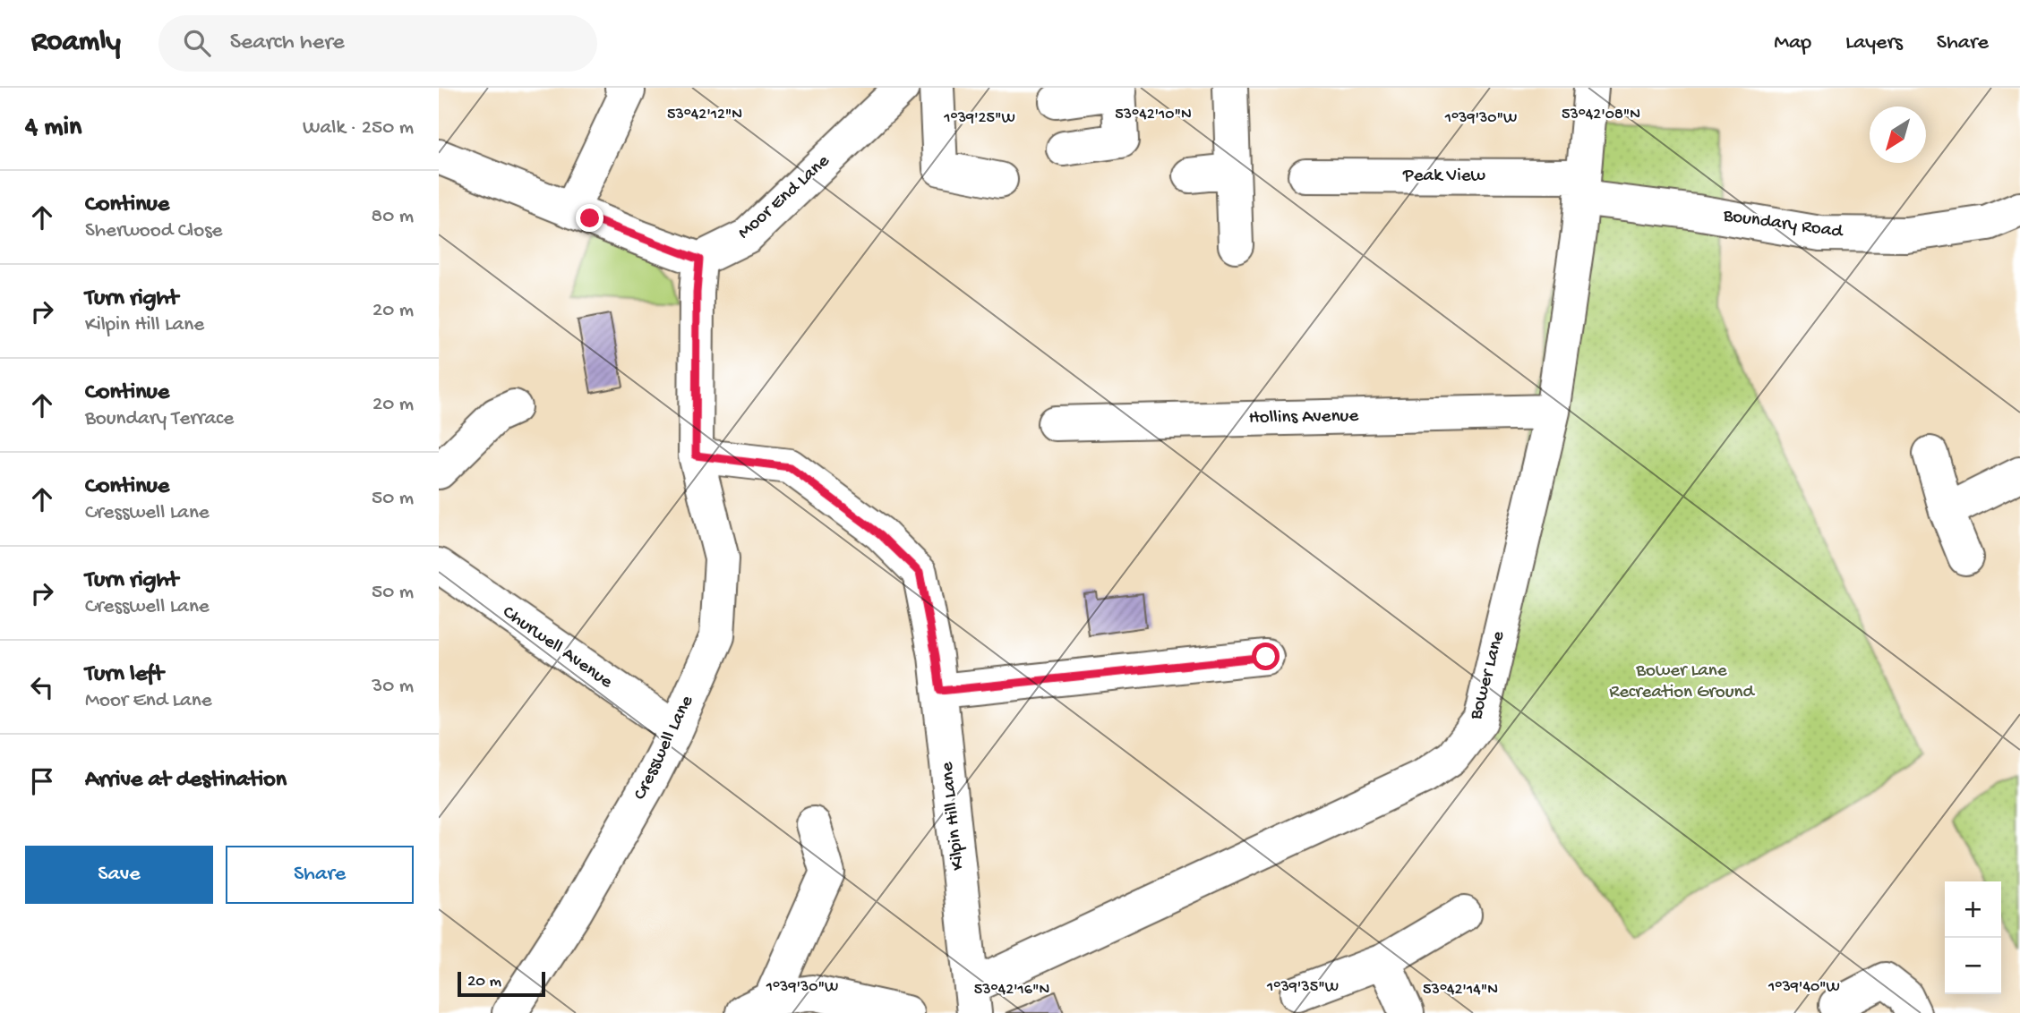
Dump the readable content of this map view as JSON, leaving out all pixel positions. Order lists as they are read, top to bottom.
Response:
{
  "streets": {
    "street": [
      "Peak View",
      "Moor End Lane",
      "Boundary Road",
      "Hollins Avenue",
      "Churwell Avenue",
      "Bower Lane",
      "Cresswell Lane",
      "Kilpin Hill Lane"
    ]
  },
  "crossings": [
    ["Peak View", "Boundary Road"],
    ["Peak View", "Bower Lane"],
    ["Moor End Lane", "Cresswell Lane"],
    ["Boundary Road", "Bower Lane"],
    ["Hollins Avenue", "Bower Lane"],
    ["Churwell Avenue", "Cresswell Lane"],
    ["Bower Lane", "Kilpin Hill Lane"],
    ["Cresswell Lane", "Kilpin Hill Lane"]
  ],
  "parks": ["Bower Lane Recreation Ground"],
  "scale_bar": "20 m",
  "north": "bottom left",
  "page": {
    "header": "Roamly",
    "search": "Search here",
    "nav": ["Map", "Layers", "Share"],
    "heading": ["4 min", "Walk · 250 m"],
    "list": [
      ["Continue", "Sherwood Close", "80 m"],
      ["Turn right", "Kilpin Hill Lane", "20 m"],
      ["Continue", "Boundary Terrace", "20 m"],
      ["Continue", "Cresswell Lane", "50 m"],
      ["Turn right", "Cresswell Lane", "50 m"],
      ["Turn left", "Moor End Lane", "30 m"],
      "Arrive at destination"
    ],
    "buttons": ["Save", "Share"],
    "map_buttons": ["+", "−"],
    "scale": "20 m"
  },
  "coordinates": [
    "53°42'12\"N",
    "53°42'10\"N",
    "53°42'08\"N",
    "1°39'25\"W",
    "1°39'30\"W",
    "1°39'35\"W",
    "1°39'40\"W",
    "53°42'16\"N",
    "53°42'14\"N"
  ]
}
